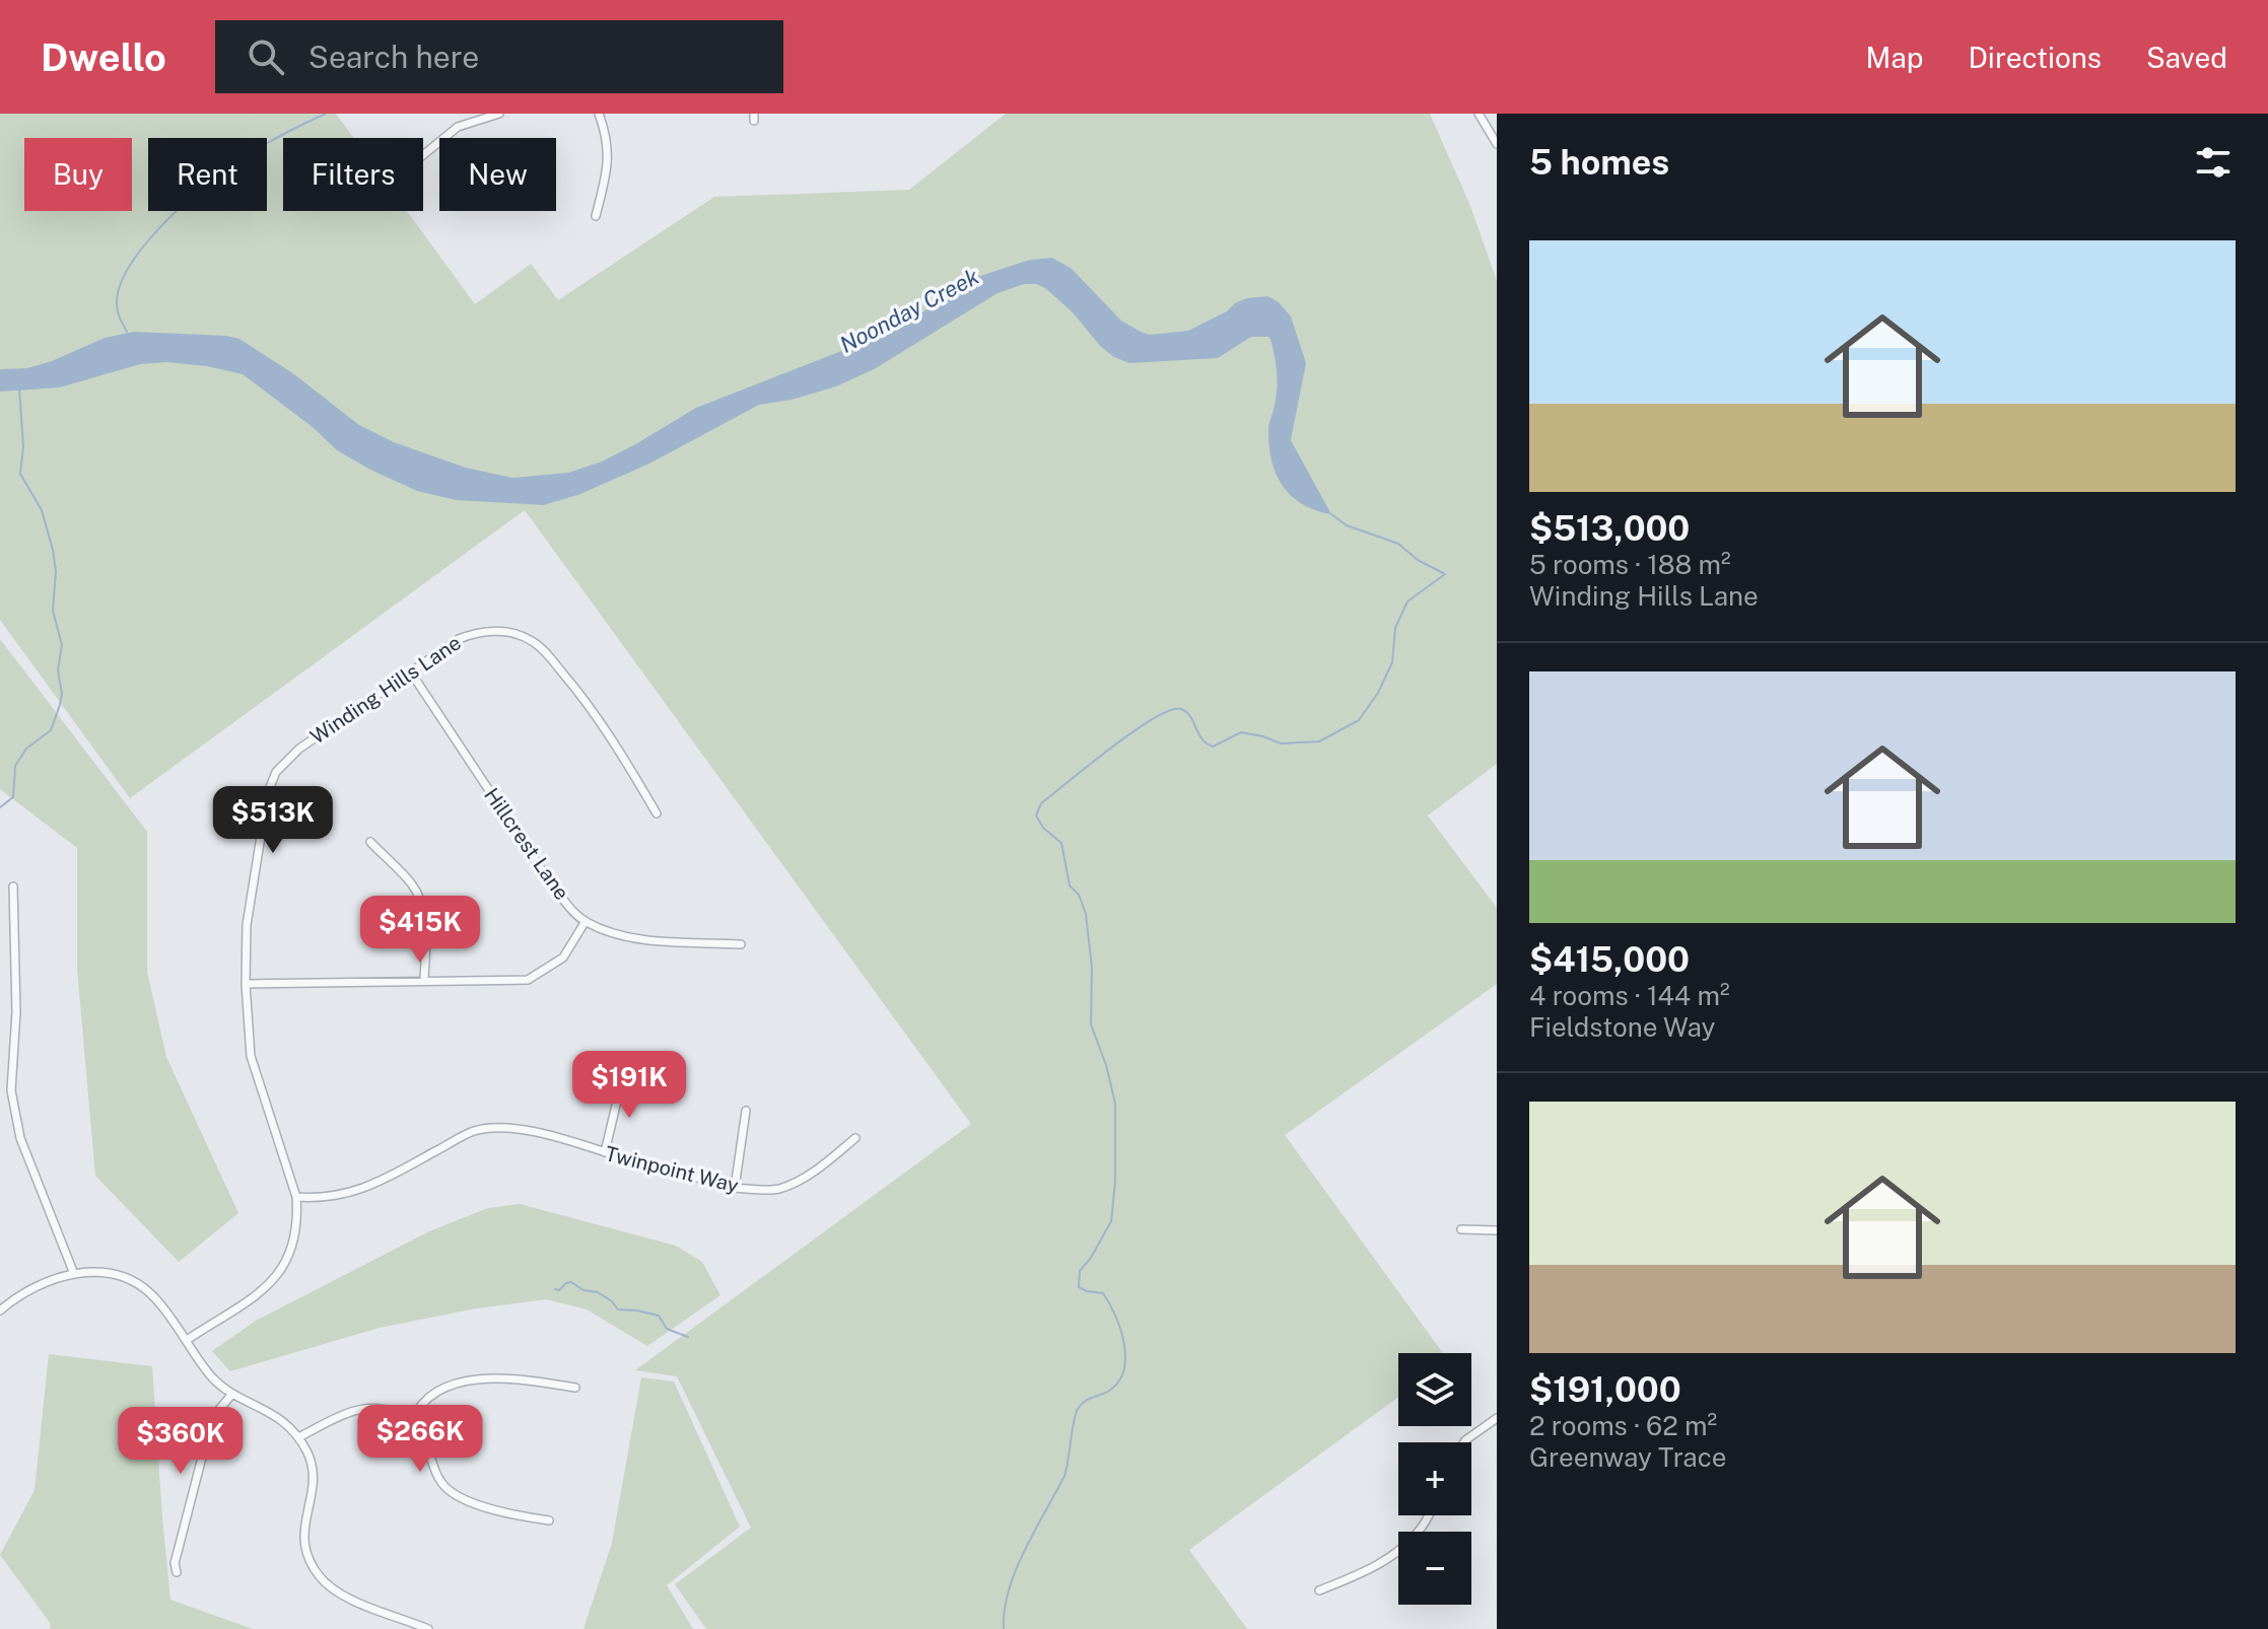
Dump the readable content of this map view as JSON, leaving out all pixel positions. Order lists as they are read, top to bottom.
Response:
{
  "streets": {
    "street": ["Winding Hills Lane", "Hillcrest Lane", "Twinpoint Way"]
  },
  "crossings": [
    ["Winding Hills Lane", "Hillcrest Lane"],
    ["Winding Hills Lane", "Twinpoint Way"]
  ],
  "water": ["Noonday Creek"],
  "page": {
    "header": "Dwello",
    "search": "Search here",
    "nav": ["Map", "Directions", "Saved"],
    "heading": "5 homes",
    "chip": [
      "Buy",
      "Rent",
      "Filters",
      "New"
    ],
    "list": [
      {
        "name": "$513,000",
        "note": "5 rooms · 188 m² · Winding Hills Lane"
      },
      {
        "name": "$415,000",
        "note": "4 rooms · 144 m² · Fieldstone Way"
      },
      {
        "name": "$191,000",
        "note": "2 rooms · 62 m² · Greenway Trace"
      }
    ],
    "price": [
      "$513K",
      "$415K",
      "$191K",
      "$266K",
      "$360K"
    ],
    "map_buttons": ["+", "−"]
  }
}
